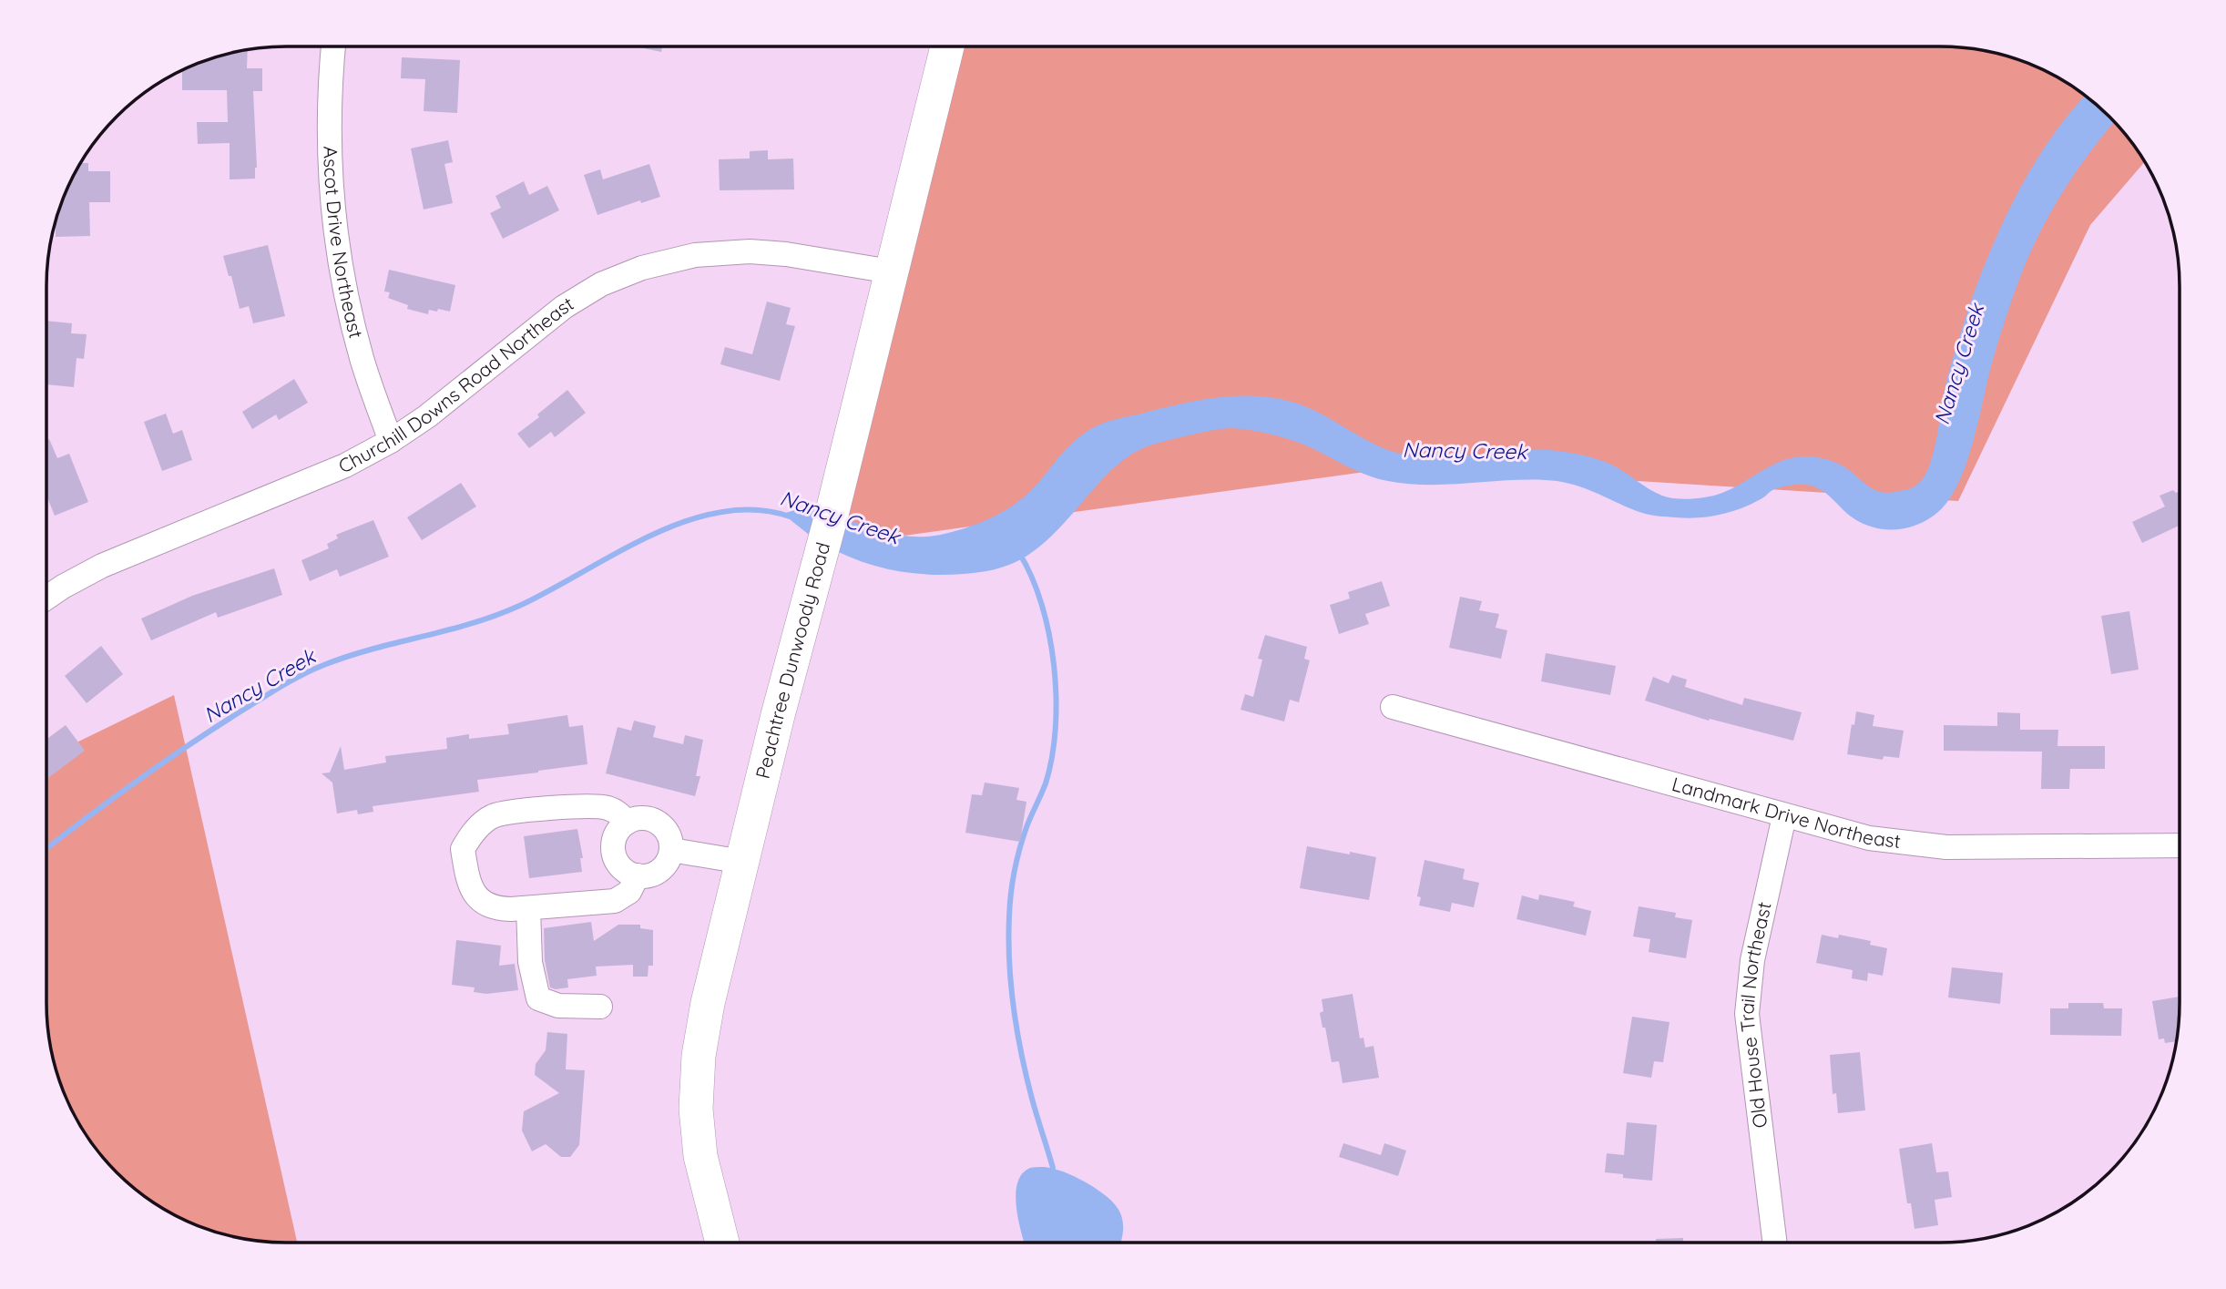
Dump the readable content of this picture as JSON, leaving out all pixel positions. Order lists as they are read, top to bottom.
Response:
{
  "streets": {
    "main road": ["Peachtree Dunwoody Road"],
    "street": [
      "Ascot Drive Northeast",
      "Churchill Downs Road Northeast",
      "Landmark Drive Northeast",
      "Old House Trail Northeast"
    ]
  },
  "crossings": [
    ["Ascot Drive Northeast", "Churchill Downs Road Northeast"],
    ["Churchill Downs Road Northeast", "Peachtree Dunwoody Road"],
    ["Landmark Drive Northeast", "Old House Trail Northeast"]
  ],
  "water": ["Nancy Creek"]
}
